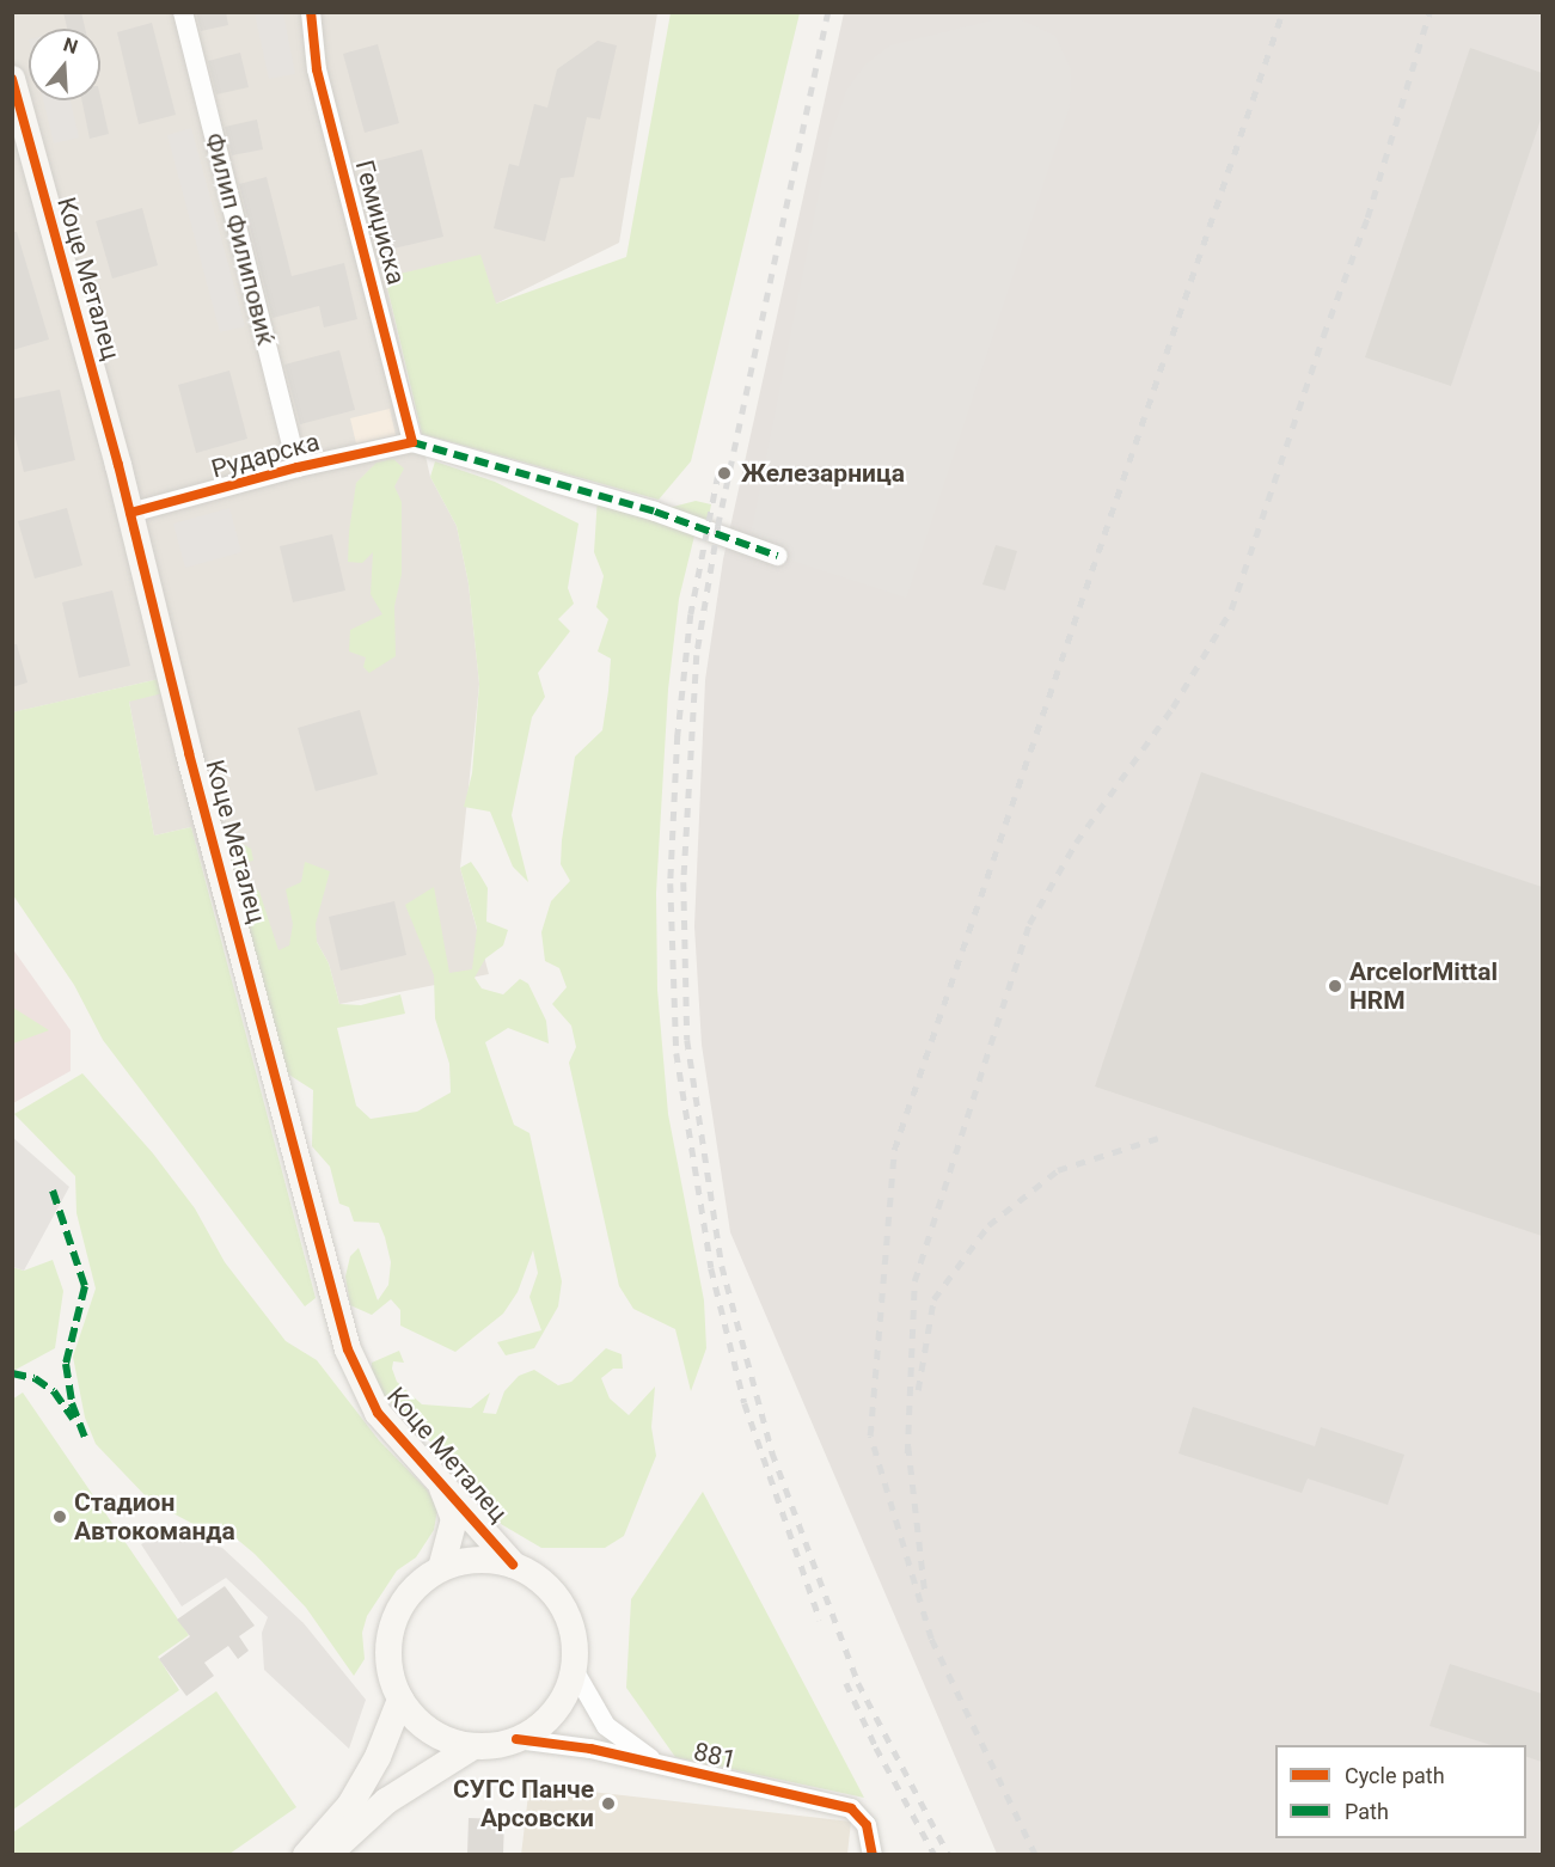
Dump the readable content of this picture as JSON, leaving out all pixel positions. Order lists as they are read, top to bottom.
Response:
{
  "streets": {
    "street": [
      "Гемиџиска",
      "Филип Филиповиќ",
      "Коце Металец",
      "Рударска",
      "881"
    ]
  },
  "crossings": [
    ["Гемиџиска", "Рударска"],
    ["Филип Филиповиќ", "Рударска"],
    ["Коце Металец", "Рударска"],
    ["Коце Металец", "881"]
  ],
  "places": [
    "Железарница",
    "ArcelorMittal HRM",
    "Стадион Автокоманда",
    "СУГС Панче Арсовски"
  ],
  "legend": ["Cycle path", "Path"],
  "north": "top"
}
